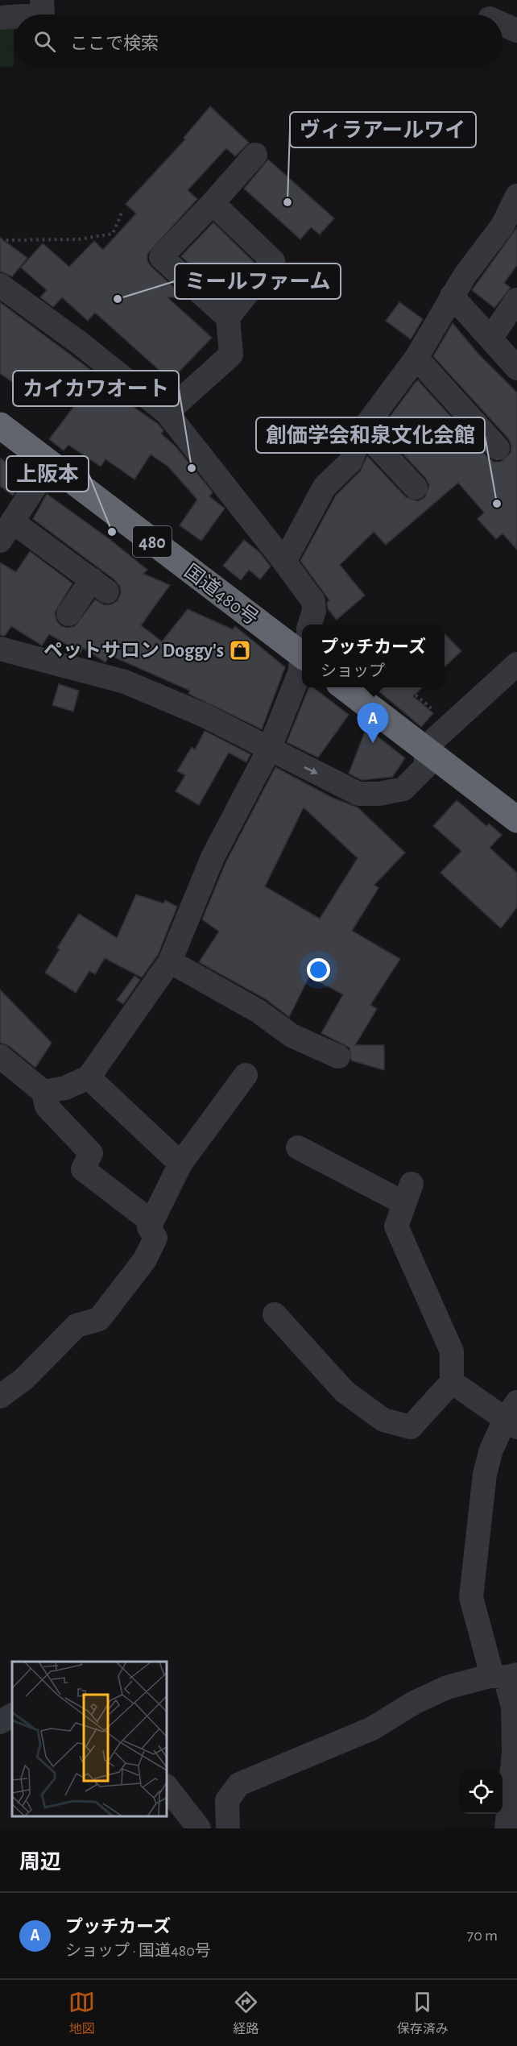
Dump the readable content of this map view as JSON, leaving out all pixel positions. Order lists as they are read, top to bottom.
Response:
{
  "streets": {
    "highway": ["480", "国道480号"]
  },
  "places": {
    "other": [
      "ヴィラアールワイ",
      "ミールファーム",
      "カイカワオート",
      "創価学会和泉文化会館",
      "上阪本"
    ],
    "shop": ["ペットサロン Doggy's"]
  },
  "page": {
    "search": "ここで検索",
    "popup": ["プッチカーズ", "ショップ"],
    "pins": "A",
    "heading": "周辺",
    "list": [
      {
        "mark": "A",
        "name": "プッチカーズ",
        "note": "ショップ · 国道480号",
        "value": "70 m"
      }
    ],
    "nav": ["地図", "経路", "保存済み"]
  }
}
